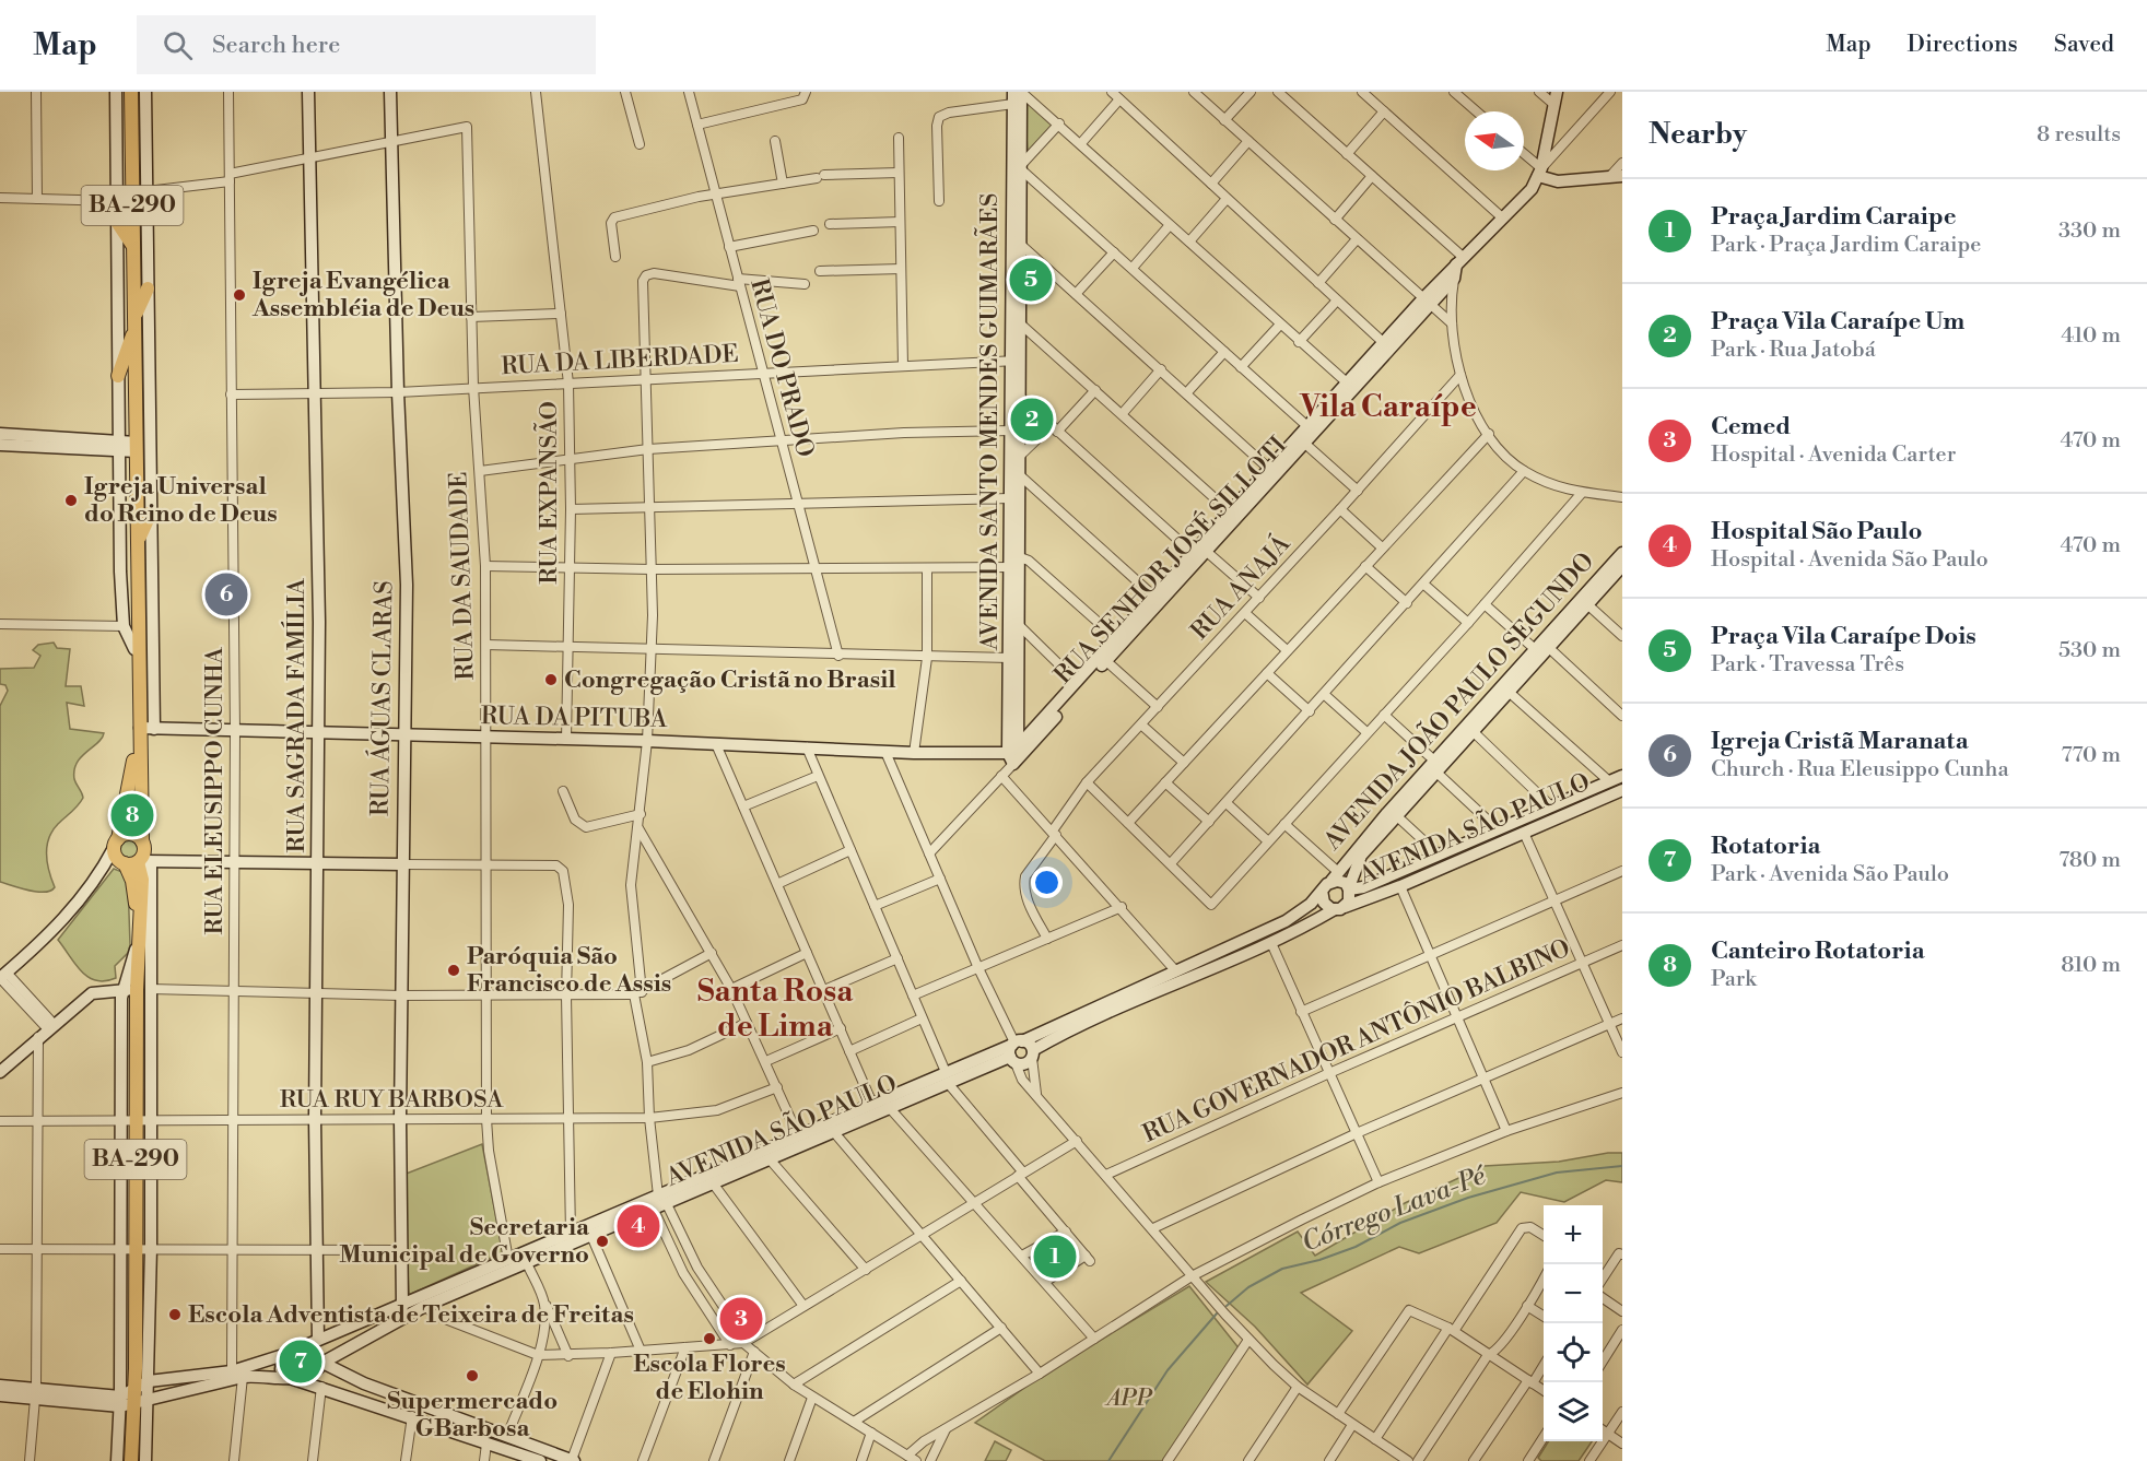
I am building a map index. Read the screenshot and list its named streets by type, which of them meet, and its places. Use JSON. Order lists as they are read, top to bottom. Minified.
{"streets":{"main road":["BA-290"],"street":["RUA DA LIBERDADE","RUA DO PRADO","AVENIDA SANTO MENDES GUIMARÃES","RUA EXPANSÃO","RUA SENHOR JOSÉ SILLOTI","RUA DA SAUDADE","RUA ANAJÁ","RUA ÁGUAS CLARAS","AVENIDA JOÃO PAULO SEGUNDO","RUA SAGRADA FAMÍLIA","RUA DA PITUBA","RUA ELEUSIPPO CUNHA","AVENIDA SÃO PAULO","RUA GOVERNADOR ANTÔNIO BALBINO","RUA RUY BARBOSA"]},"crossings":[["BA-290","RUA DA PITUBA"],["BA-290","AVENIDA SÃO PAULO"],["BA-290","RUA RUY BARBOSA"],["RUA DA LIBERDADE","RUA DO PRADO"],["RUA DA LIBERDADE","AVENIDA SANTO MENDES GUIMARÃES"],["RUA DA LIBERDADE","RUA EXPANSÃO"],["RUA DA LIBERDADE","RUA DA SAUDADE"],["RUA DA LIBERDADE","RUA ÁGUAS CLARAS"],["RUA DA LIBERDADE","RUA SAGRADA FAMÍLIA"],["RUA DA LIBERDADE","RUA ELEUSIPPO CUNHA"],["AVENIDA SANTO MENDES GUIMARÃES","RUA SENHOR JOSÉ SILLOTI"],["AVENIDA SANTO MENDES GUIMARÃES","RUA DA PITUBA"],["RUA EXPANSÃO","RUA DA PITUBA"],["RUA SENHOR JOSÉ SILLOTI","RUA DA PITUBA"],["RUA DA SAUDADE","RUA ÁGUAS CLARAS"],["RUA DA SAUDADE","RUA DA PITUBA"],["RUA DA SAUDADE","AVENIDA SÃO PAULO"],["RUA DA SAUDADE","RUA RUY BARBOSA"],["RUA ÁGUAS CLARAS","RUA DA PITUBA"],["RUA ÁGUAS CLARAS","AVENIDA SÃO PAULO"],["RUA ÁGUAS CLARAS","RUA RUY BARBOSA"],["AVENIDA JOÃO PAULO SEGUNDO","AVENIDA SÃO PAULO"],["RUA SAGRADA FAMÍLIA","RUA DA PITUBA"],["RUA SAGRADA FAMÍLIA","AVENIDA SÃO PAULO"],["RUA SAGRADA FAMÍLIA","RUA RUY BARBOSA"],["RUA DA PITUBA","RUA ELEUSIPPO CUNHA"],["RUA ELEUSIPPO CUNHA","AVENIDA SÃO PAULO"],["RUA ELEUSIPPO CUNHA","RUA RUY BARBOSA"]],"districts":["Vila Caraípe","Santa Rosa de Lima"],"water":["Córrego Lava-Pé"],"parks":["APP"],"places":["Igreja Evangélica Assembléia de Deus","Igreja Universal do Reino de Deus","Congregação Cristã no Brasil","Paróquia São Francisco de Assis","Secretaria Municipal de Governo","Escola Adventista de Teixeira de Freitas","Escola Flores de Elohin","Supermercado GBarbosa"],"north":"left","page":{"header":"Map","search":"Search here","nav":["Map","Directions","Saved"],"heading":["Nearby","8 results"],"list":[{"mark":"1","name":"Praça Jardim Caraipe","note":"Park · Praça Jardim Caraipe","value":"330 m"},{"mark":"2","name":"Praça Vila Caraípe Um","note":"Park · Rua Jatobá","value":"410 m"},{"mark":"3","name":"Cemed","note":"Hospital · Avenida Carter","value":"470 m"},{"mark":"4","name":"Hospital São Paulo","note":"Hospital · Avenida São Paulo","value":"470 m"},{"mark":"5","name":"Praça Vila Caraípe Dois","note":"Park · Travessa Três","value":"530 m"},{"mark":"6","name":"Igreja Cristã Maranata","note":"Church · Rua Eleusippo Cunha","value":"770 m"},{"mark":"7","name":"Rotatoria","note":"Park · Avenida São Paulo","value":"780 m"},{"mark":"8","name":"Canteiro Rotatoria","note":"Park","value":"810 m"}],"pins":["5","2","6","8","4","1","3","7"],"map_buttons":["+","−"]}}
